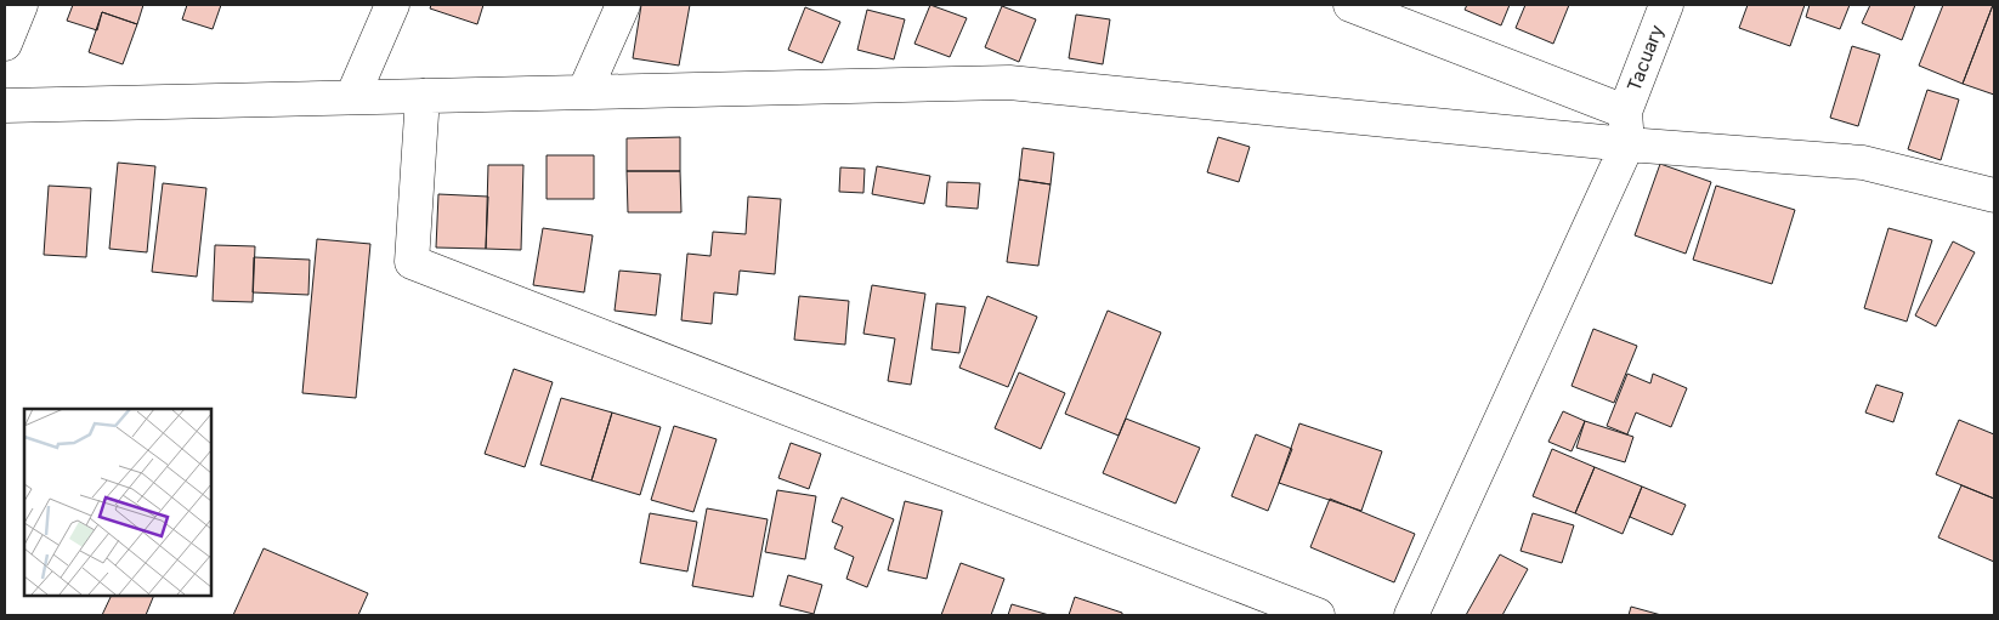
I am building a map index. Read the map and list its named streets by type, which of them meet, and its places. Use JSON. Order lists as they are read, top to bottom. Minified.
{"streets":{"street":["Tacuary"]}}
